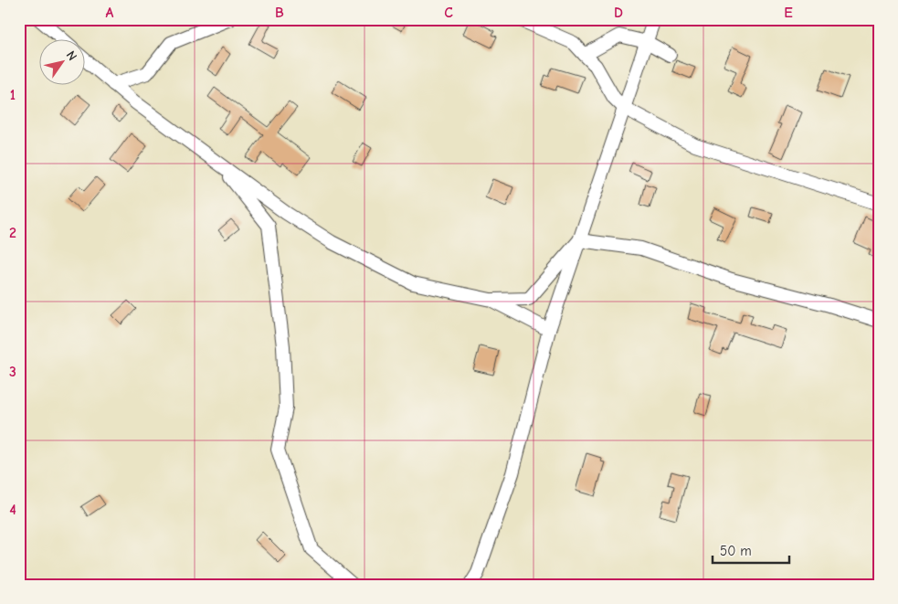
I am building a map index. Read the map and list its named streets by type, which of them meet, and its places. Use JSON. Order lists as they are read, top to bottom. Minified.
{"scale_bar":"50 m","north":"top right","grid":{"columns":["A","B","C","D","E"],"rows":["1","2","3","4"]}}
